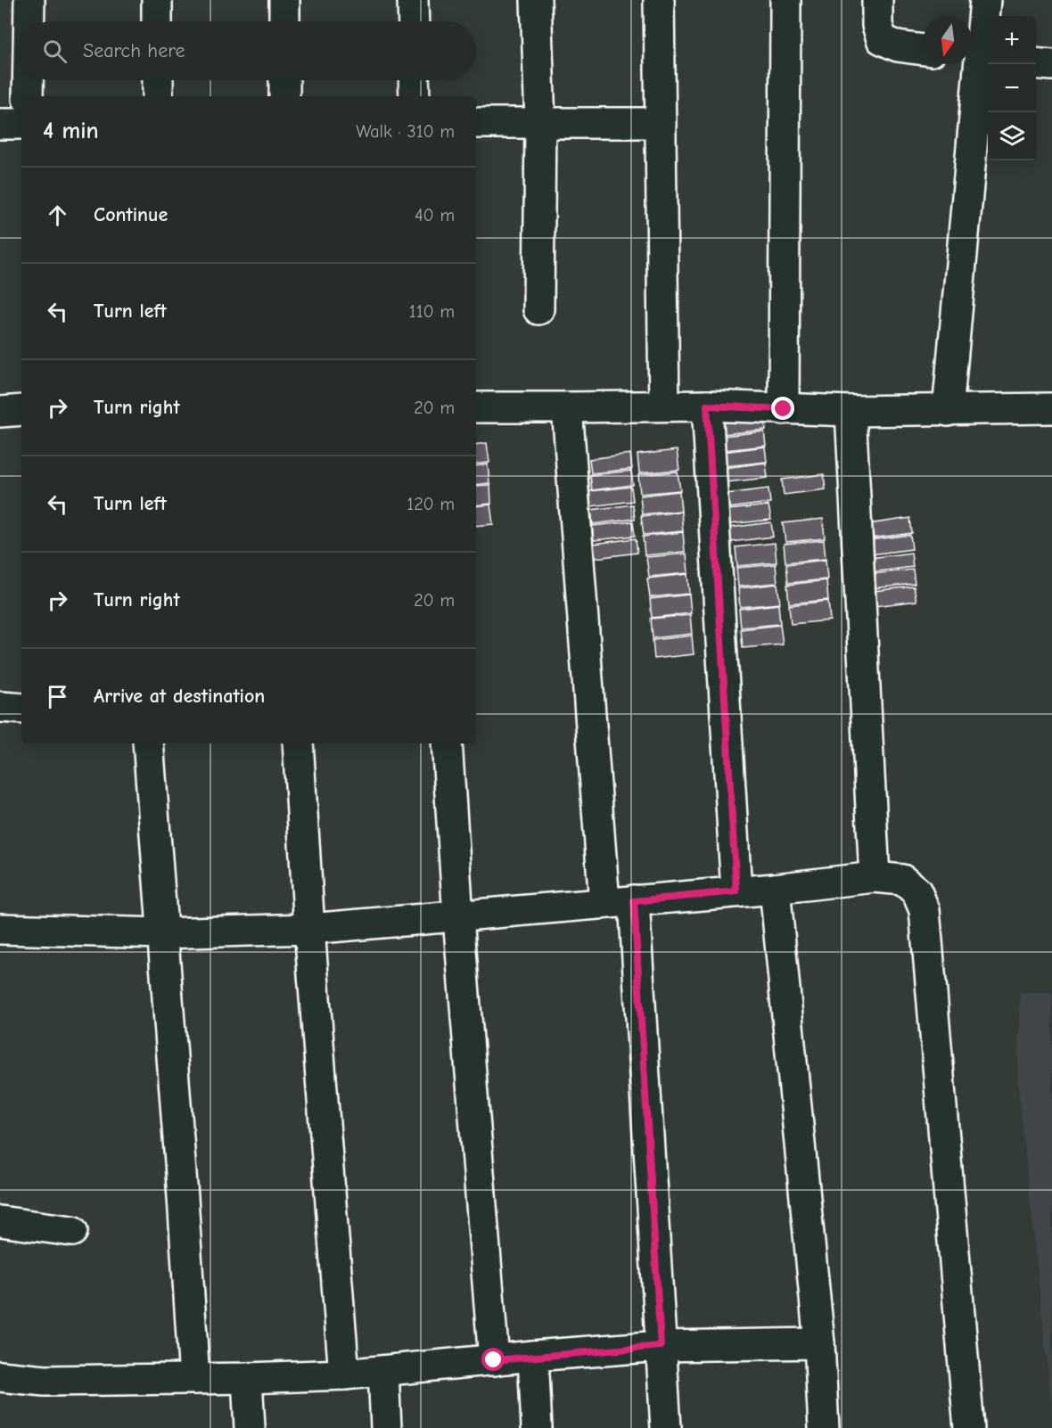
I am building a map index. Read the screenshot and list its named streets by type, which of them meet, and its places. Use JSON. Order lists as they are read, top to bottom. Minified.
{"north":"bottom","page":{"map_buttons":["+","−"],"search":"Search here","heading":["4 min","Walk · 310 m"],"list":[["Continue","40 m"],["Turn left","110 m"],["Turn right","20 m"],["Turn left","120 m"],["Turn right","20 m"],"Arrive at destination"]}}
